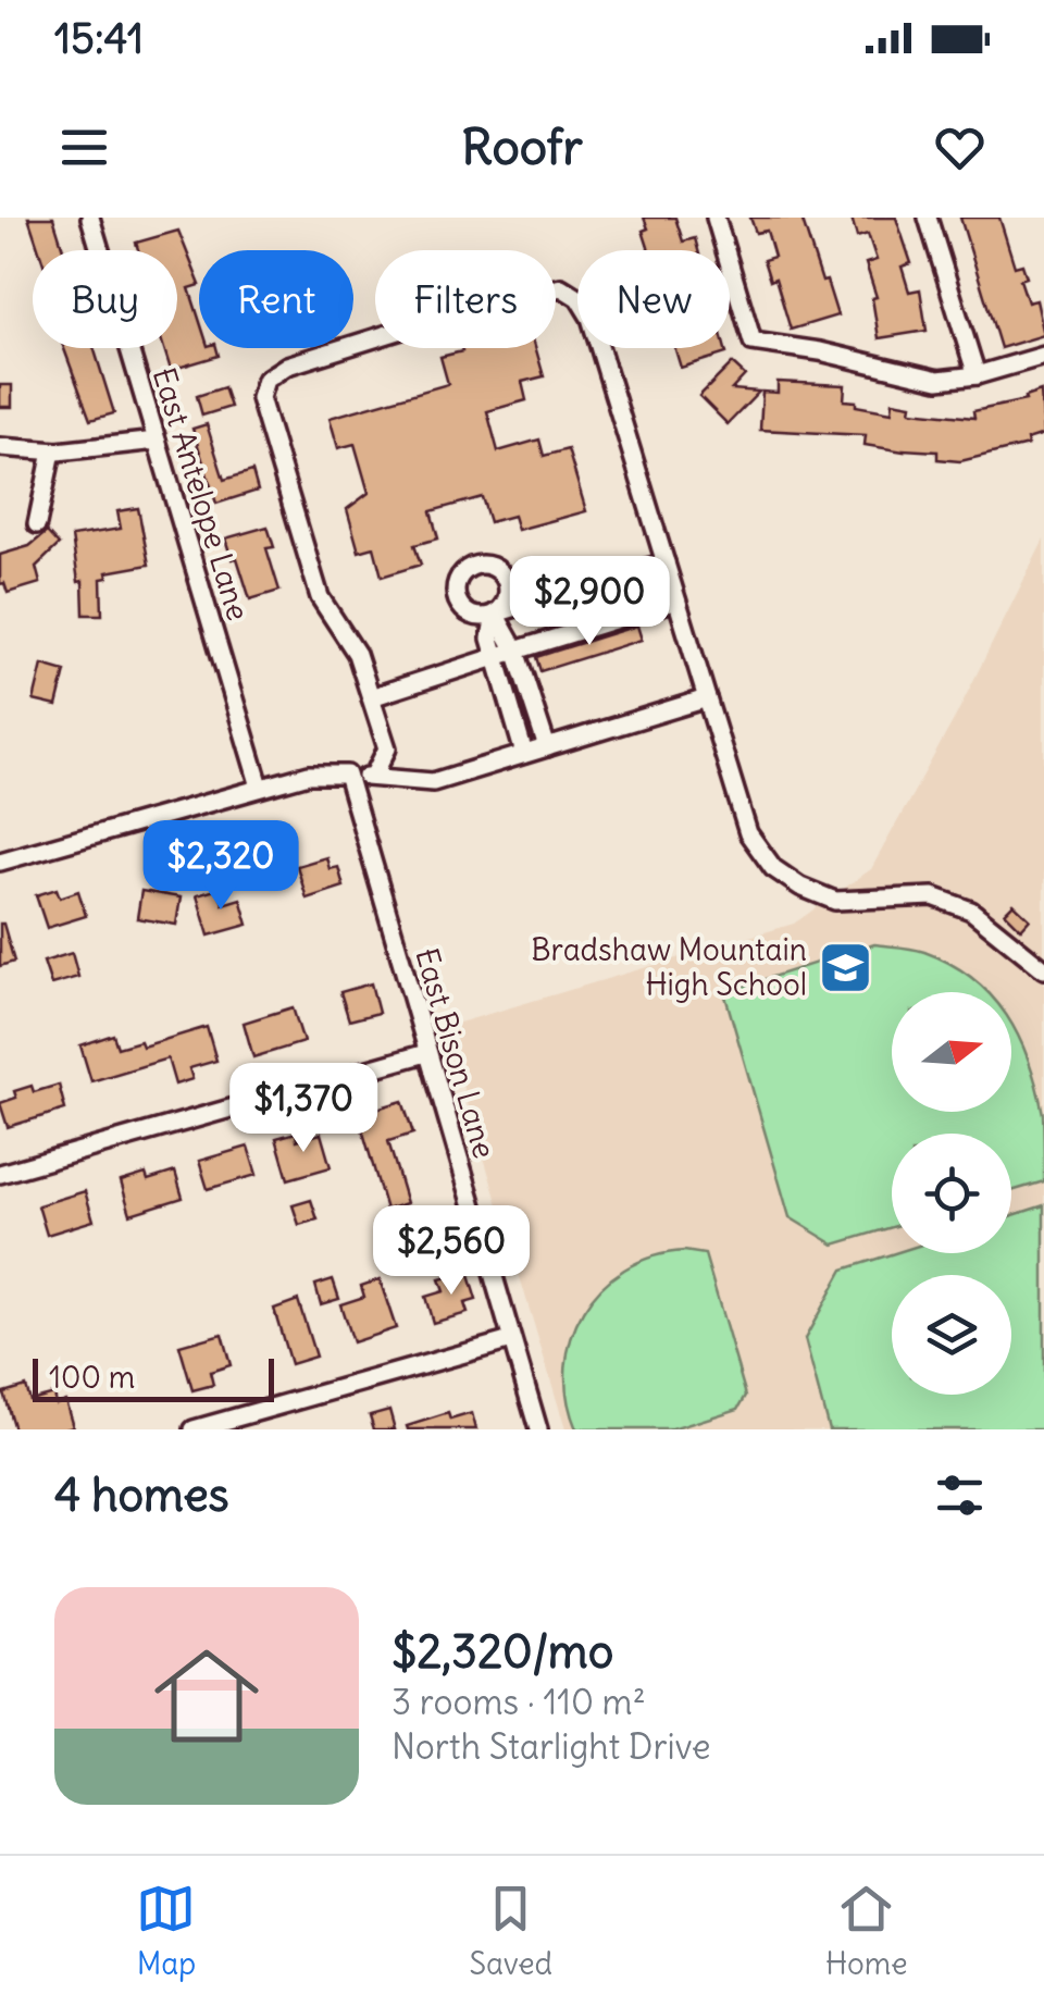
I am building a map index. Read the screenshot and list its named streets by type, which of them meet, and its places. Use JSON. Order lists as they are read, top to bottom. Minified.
{"streets":{"street":["East Antelope Lane","East Bison Lane"]},"places":{"school or university":["Bradshaw Mountain High School"]},"scale_bar":"100 m","north":"right","page":{"status":"15:41","header":"Roofr","chip":["Buy","Rent","Filters","New"],"price":["$2,900","$2,320","$1,370","$2,560"],"scale":"100 m","heading":"4 homes","list":[{"name":"$2,320/mo","note":"3 rooms · 110 m² · North Starlight Drive"}],"tabs":["Map","Saved","Home"]}}
